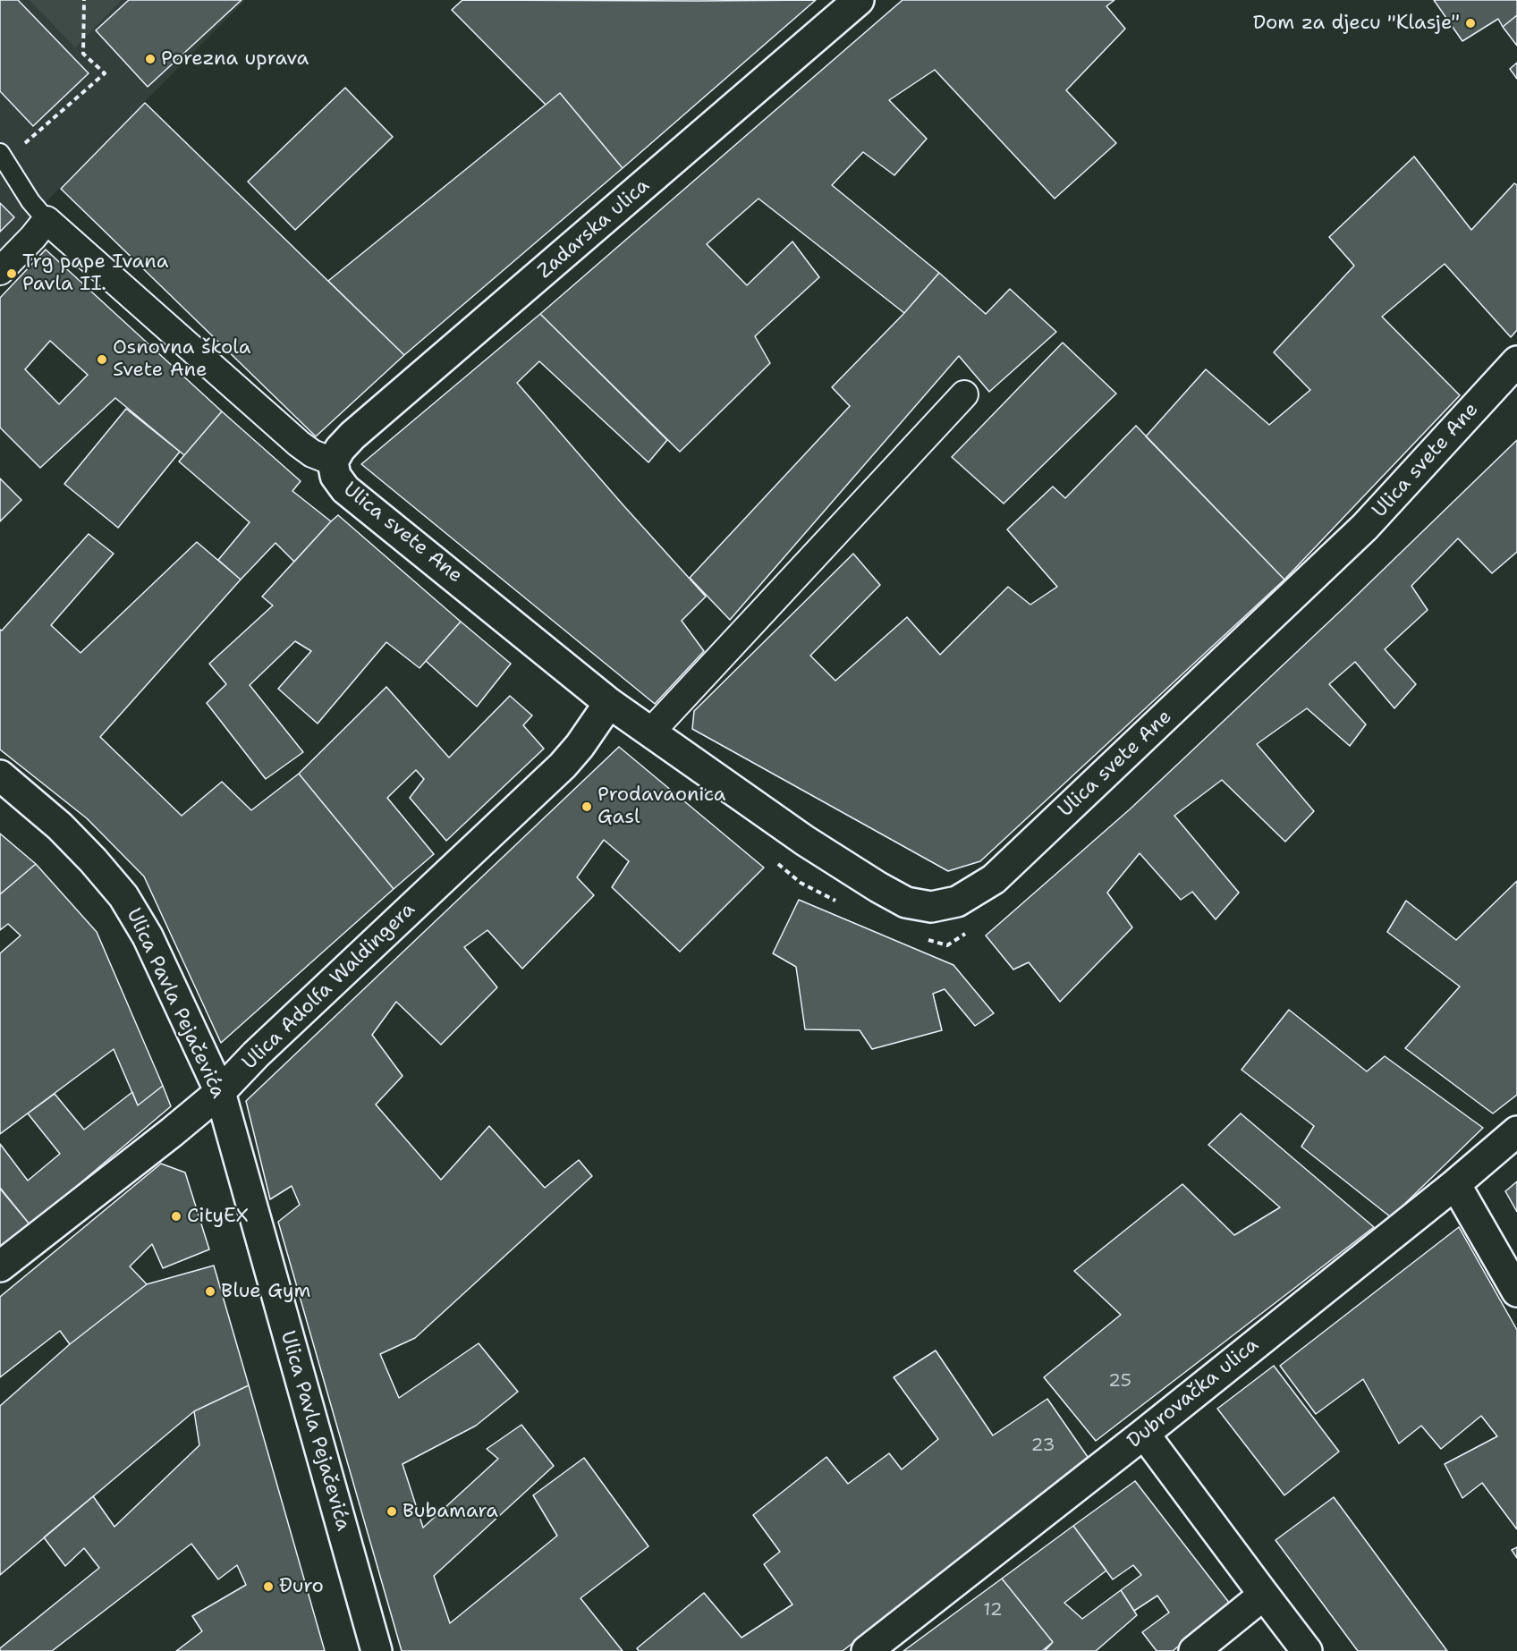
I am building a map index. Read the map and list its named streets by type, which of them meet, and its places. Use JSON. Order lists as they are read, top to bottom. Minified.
{"streets":{"street":["Zadarska ulica","Ulica svete Ane","Ulica Adolfa Waldingera","Ulica Pavla Pejačevića","Dubrovačka ulica"]},"crossings":[["Zadarska ulica","Ulica svete Ane"],["Ulica svete Ane","Ulica Adolfa Waldingera"],["Ulica Adolfa Waldingera","Ulica Pavla Pejačevića"]],"places":["Dom za djecu \"Klasje\"","Porezna uprava","Trg pape Ivana Pavla II.","Osnovna škola Svete Ane","Prodavaonica Gasl","CityEX","Blue Gym","Bubamara","Đuro"],"house_numbers":["25","23","12"]}
